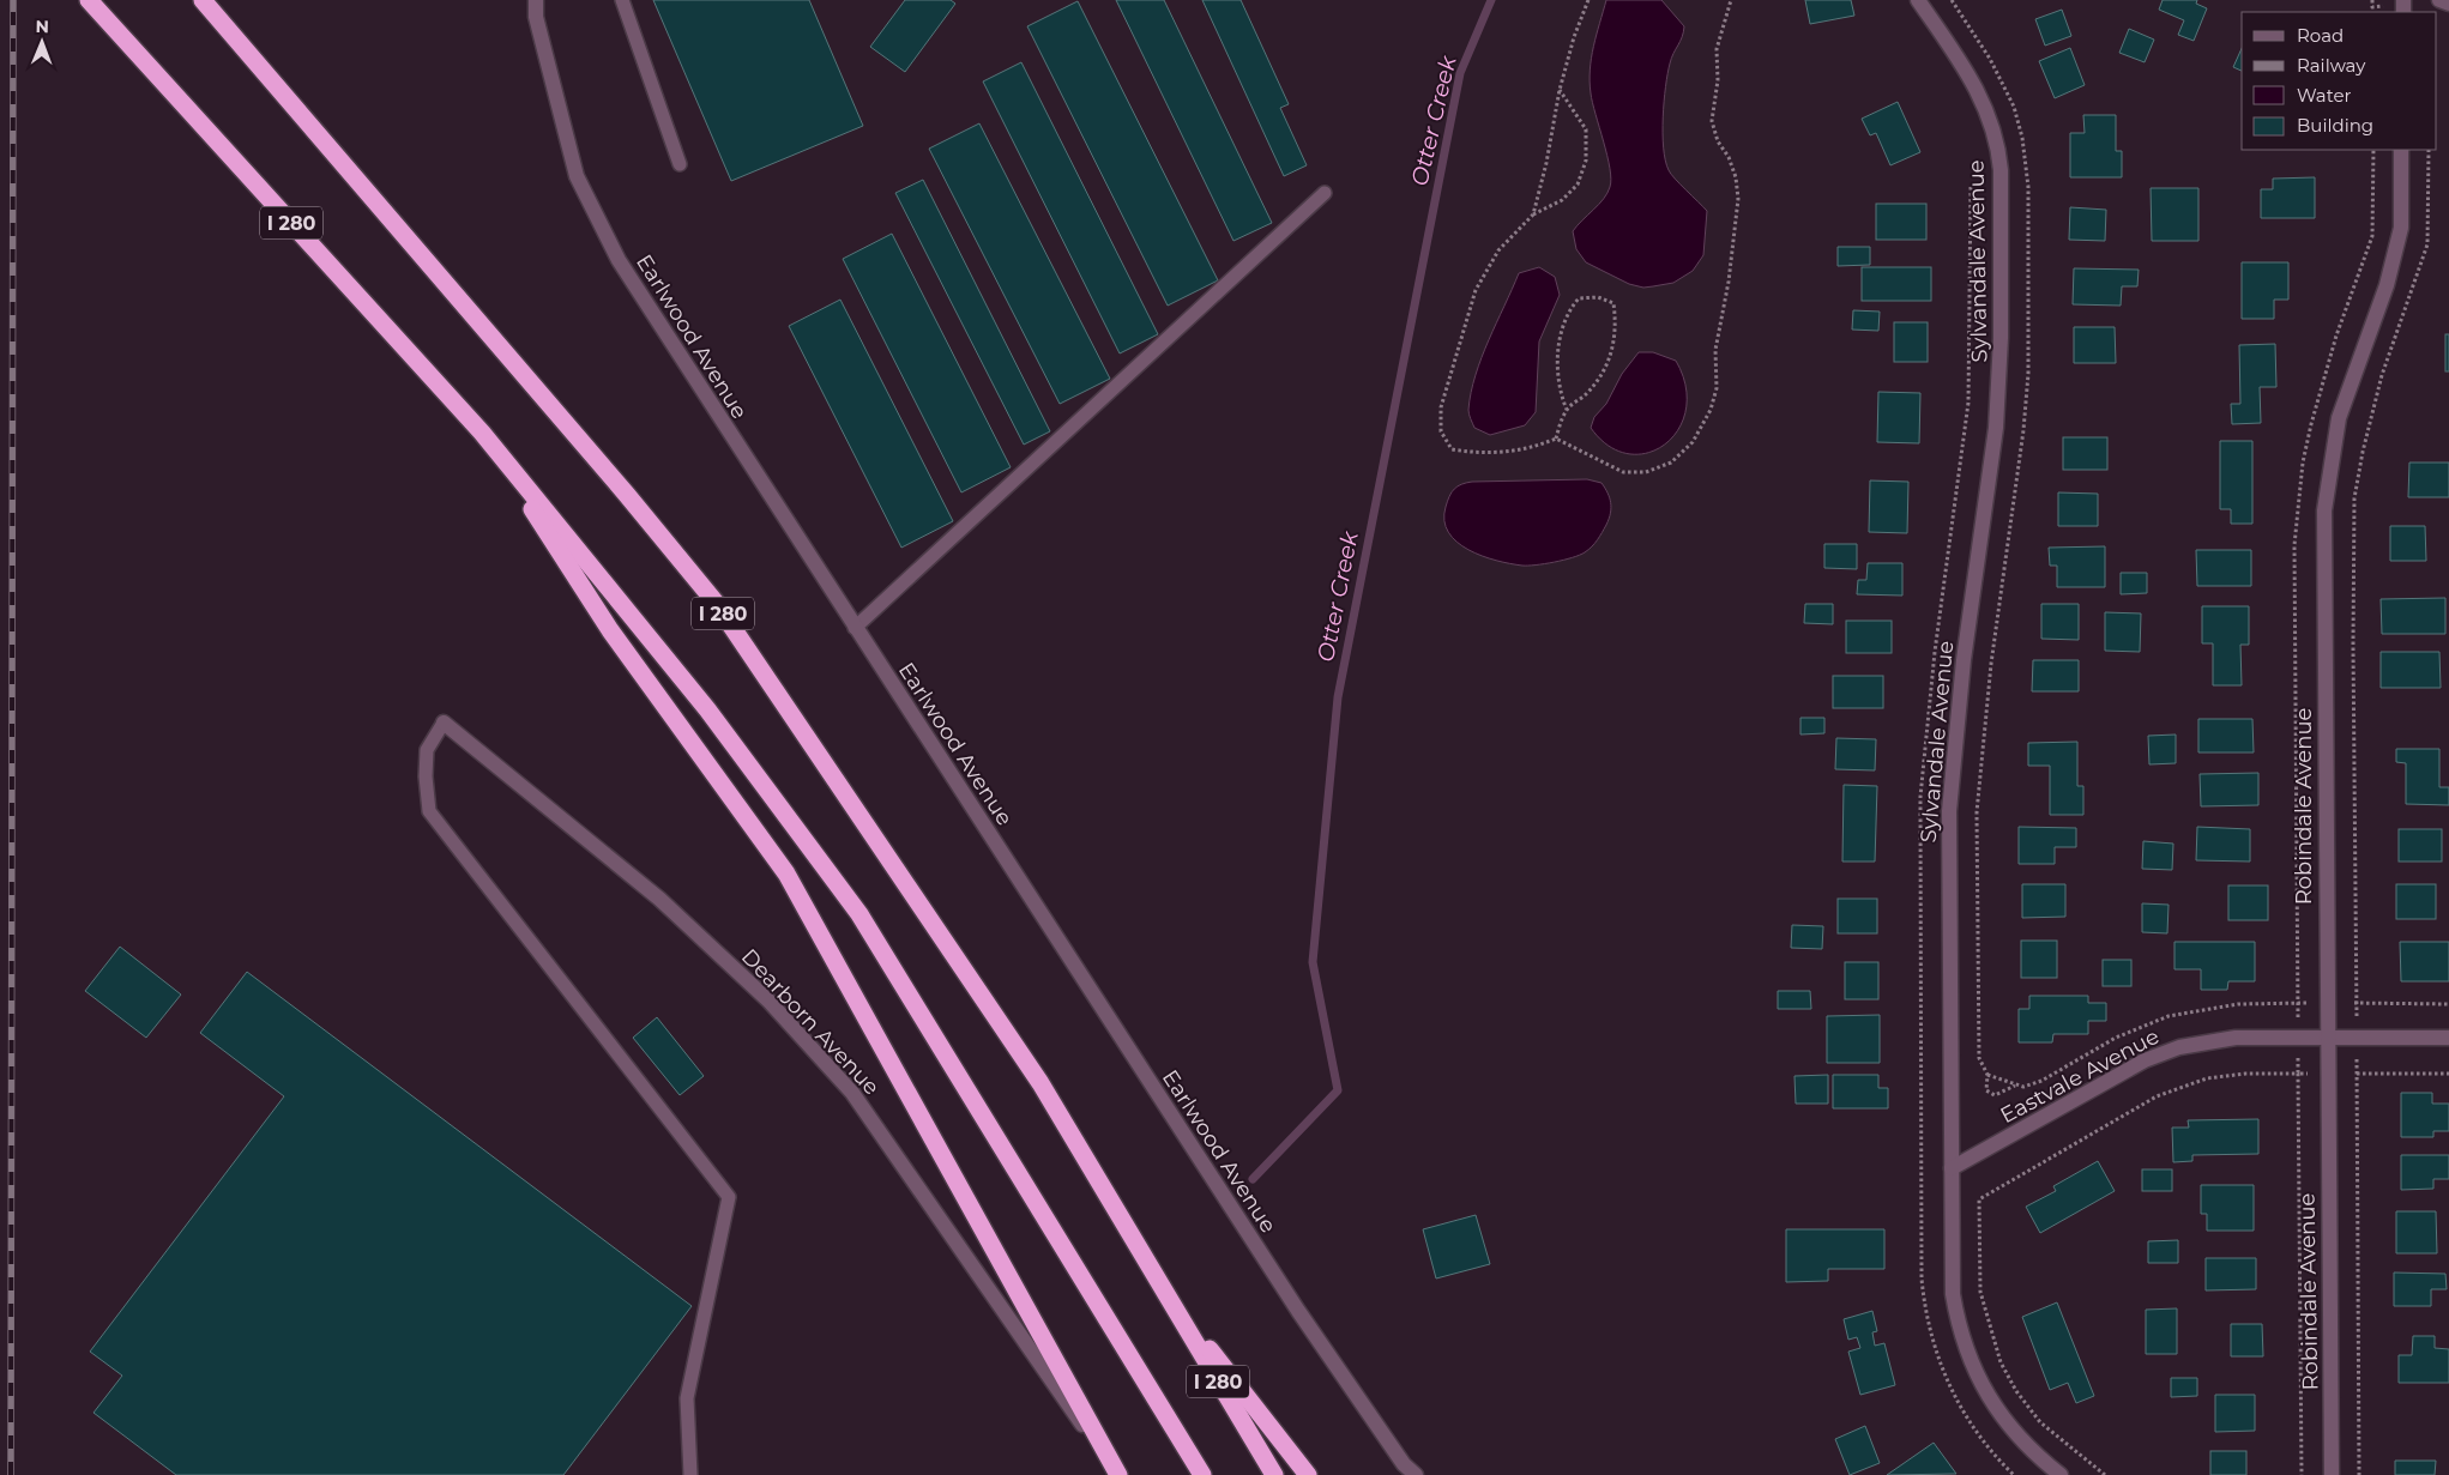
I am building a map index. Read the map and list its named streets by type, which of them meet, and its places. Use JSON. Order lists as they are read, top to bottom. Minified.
{"streets":{"highway":["I 280"],"street":["Sylvandale Avenue","Earlwood Avenue","Robindale Avenue","Dearborn Avenue","Eastvale Avenue"]},"crossings":[["Sylvandale Avenue","Eastvale Avenue"],["Robindale Avenue","Eastvale Avenue"]],"water":["Otter Creek"],"legend":["Road","Railway","Water","Building"],"north":"top"}
